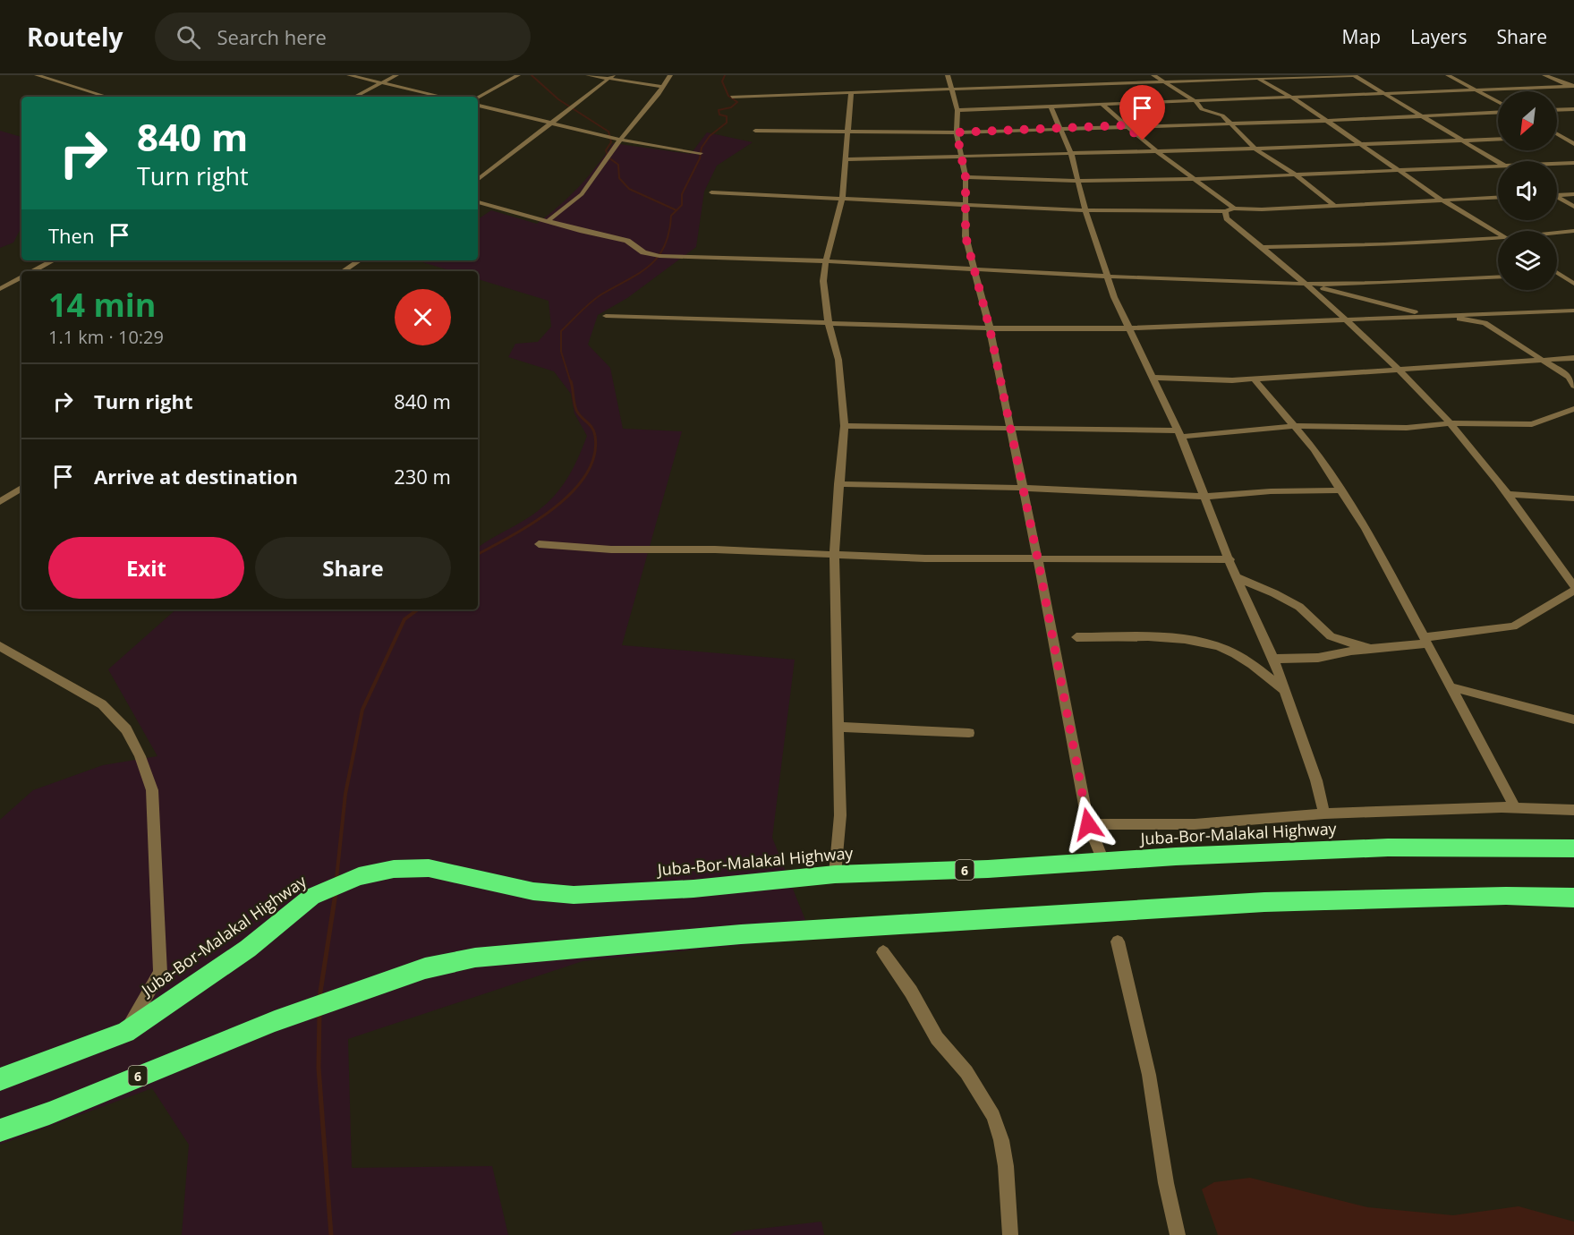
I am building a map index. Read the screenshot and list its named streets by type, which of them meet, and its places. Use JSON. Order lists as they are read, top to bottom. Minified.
{"streets":{"highway":["Juba-Bor-Malakal Highway","6"]},"north":"bottom left","page":{"header":"Routely","search":"Search here","nav":["Map","Layers","Share"],"turn":["840 m","Turn right"],"then":"Then","heading":["14 min","1.1 km · 10:29"],"list":[{"name":"Turn right","value":"840 m"},{"name":"Arrive at destination","value":"230 m"}],"buttons":["Exit","Share"]}}
